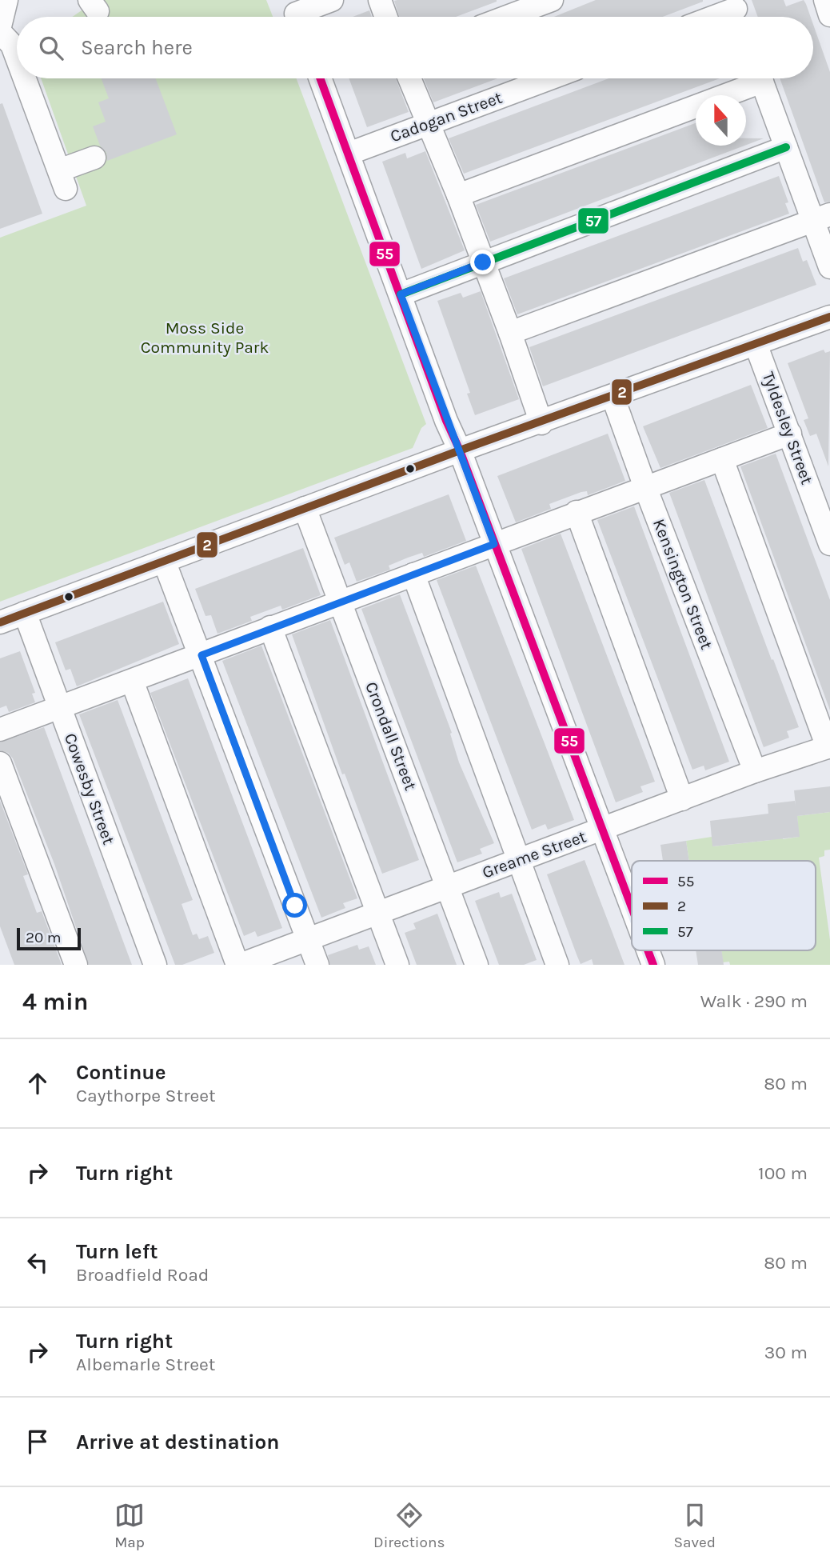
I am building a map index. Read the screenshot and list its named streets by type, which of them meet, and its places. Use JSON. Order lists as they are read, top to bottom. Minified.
{"streets":{"street":["Cadogan Street","Tyldesley Street","Kensington Street","Crondall Street","Cowesby Street","Greame Street"]},"crossings":[["Kensington Street","Greame Street"],["Crondall Street","Greame Street"]],"parks":["Moss Side Community Park"],"lines":["transit line 55","transit line 57","transit line 2"],"legend":["55","2","57"],"scale_bar":"20 m","north":"top","page":{"search":"Search here","scale":"20 m","heading":["4 min","Walk · 290 m"],"list":[["Continue","Caythorpe Street","80 m"],["Turn right","100 m"],["Turn left","Broadfield Road","80 m"],["Turn right","Albemarle Street","30 m"],"Arrive at destination"],"nav":["Map","Directions","Saved"]}}
